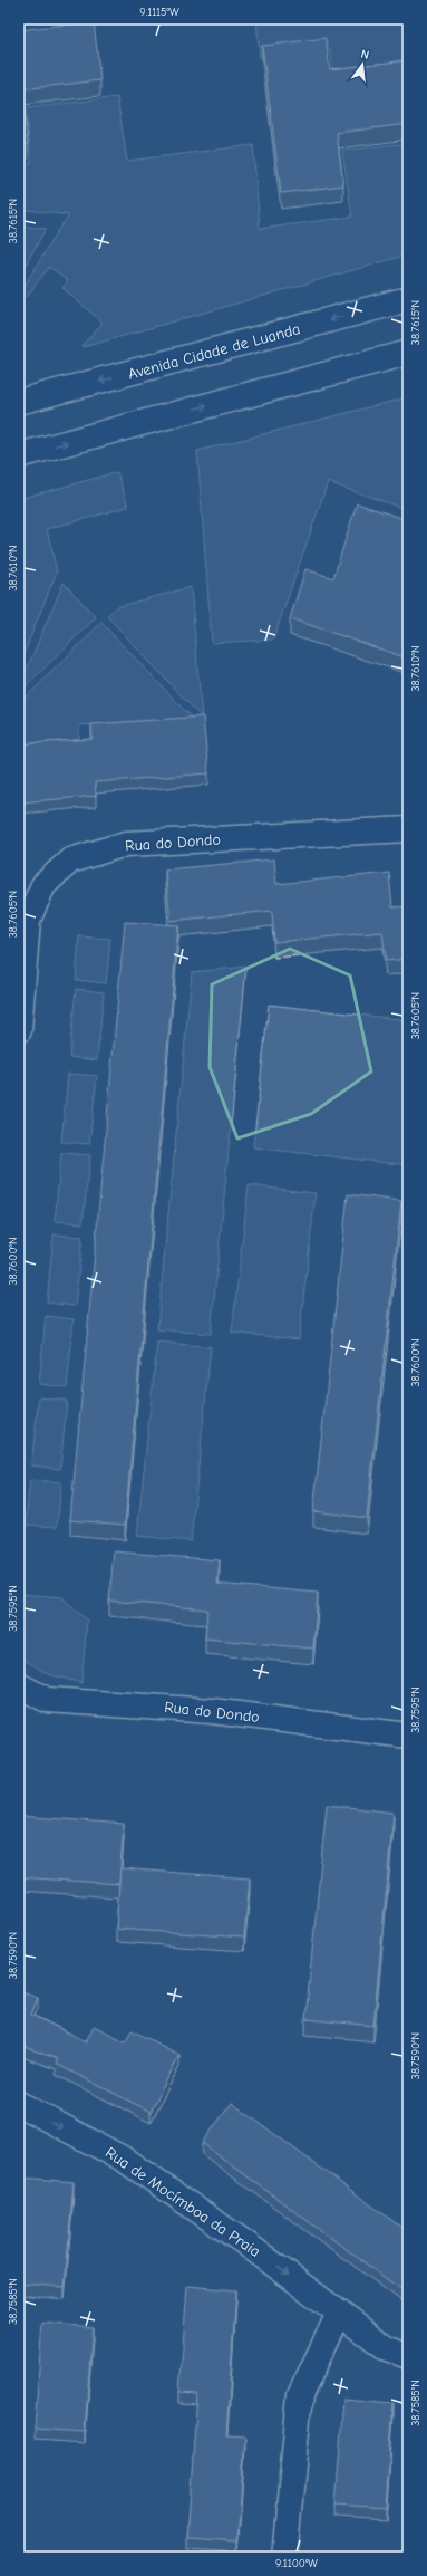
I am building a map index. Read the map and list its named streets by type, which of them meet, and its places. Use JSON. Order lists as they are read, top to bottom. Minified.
{"streets":{"street":["Avenida Cidade de Luanda","Rua do Dondo","Rua de Mocímboa da Praia"]},"one_way":["Rua de Mocímboa da Praia"],"north":"top","coordinates":["9.1115°W","38.7615°N","38.7610°N","38.7605°N","38.7600°N","38.7595°N","38.7590°N","38.7585°N","9.1100°W"]}
